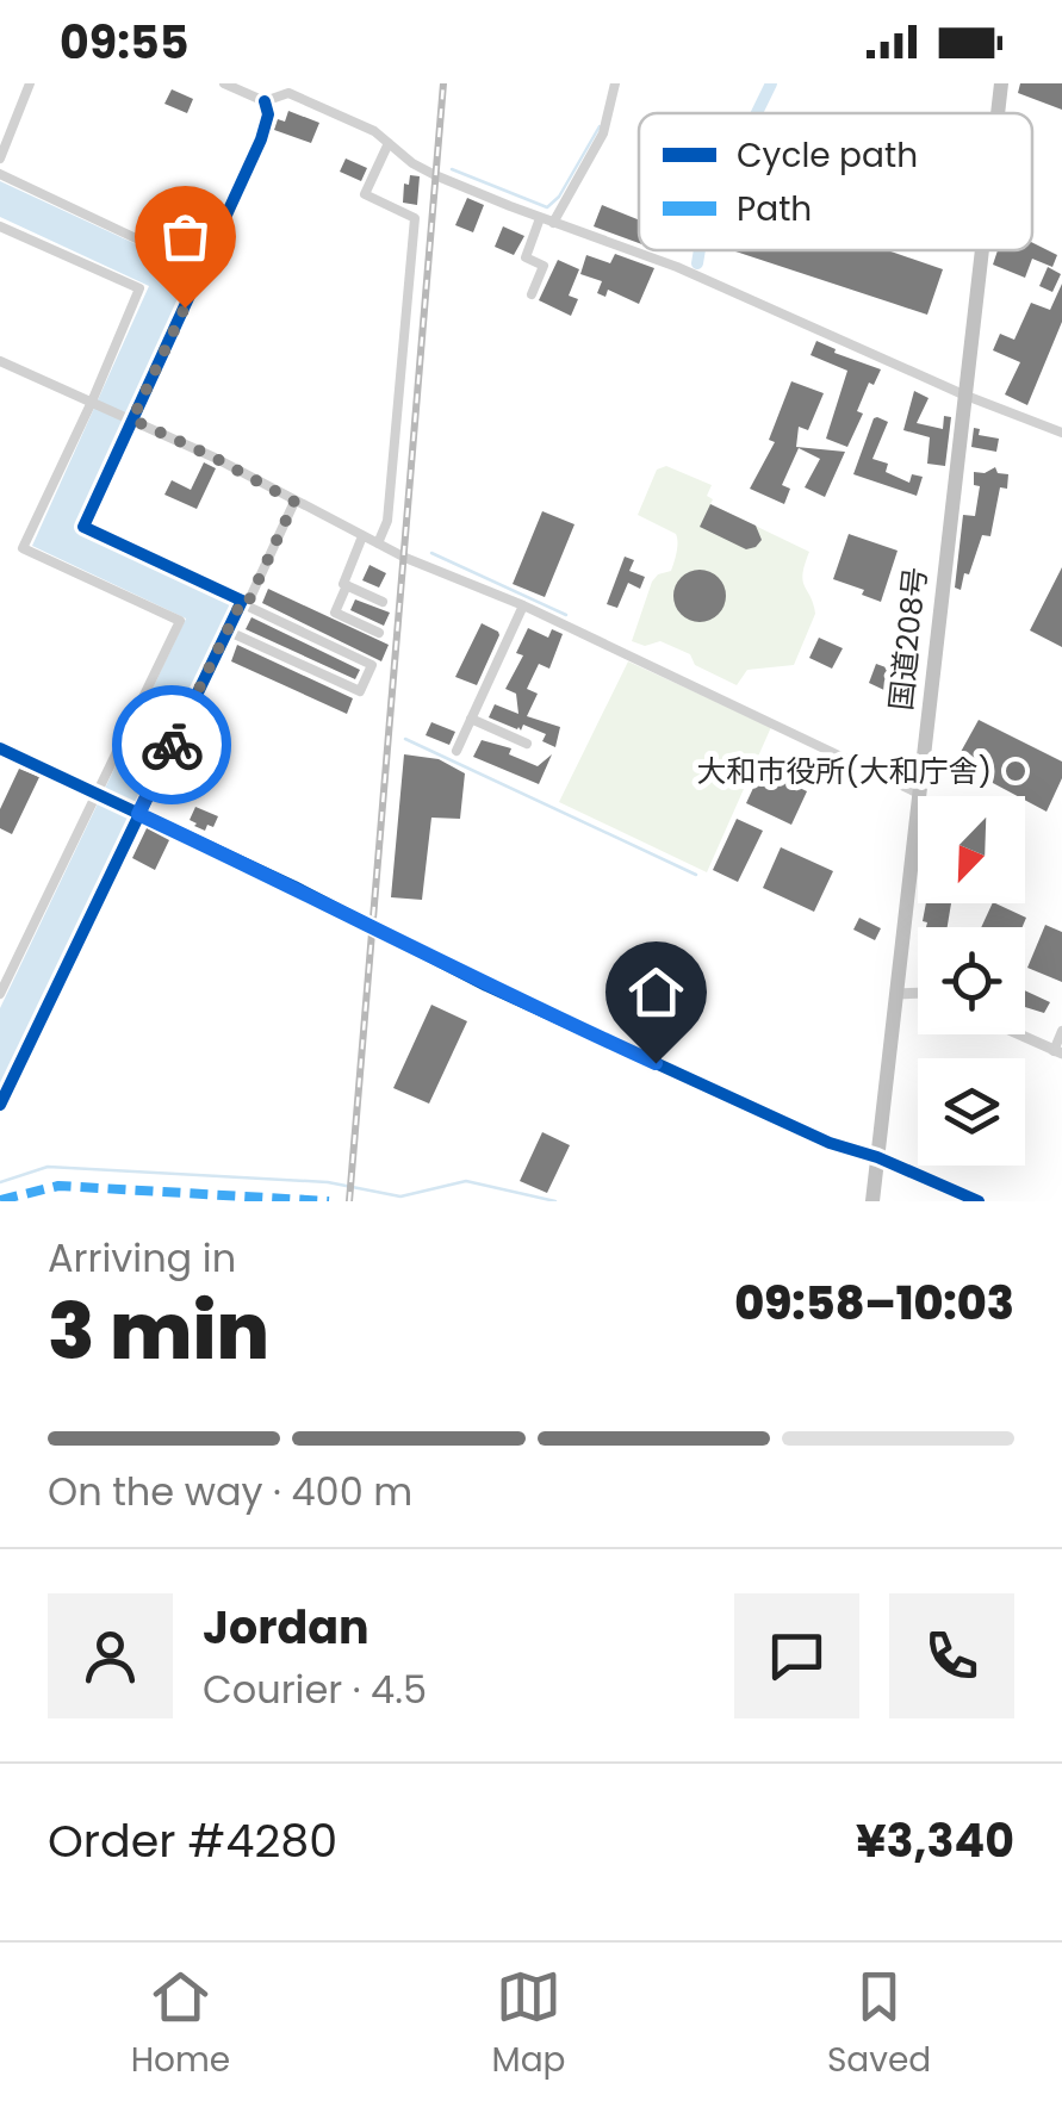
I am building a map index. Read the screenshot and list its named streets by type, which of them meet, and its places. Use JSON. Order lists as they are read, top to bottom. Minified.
{"streets":{"highway":["国道208号"]},"places":["大和市役所(大和庁舎)"],"legend":["Cycle path","Path"],"north":"bottom left","page":{"status":"09:55","heading":["3 min","Arriving in","09:58–10:03"],"panel":["Jordan","Courier · 4.5","Order #4280","¥3,340"],"bar":"On the way · 400 m","tabs":["Home","Map","Saved"]}}
